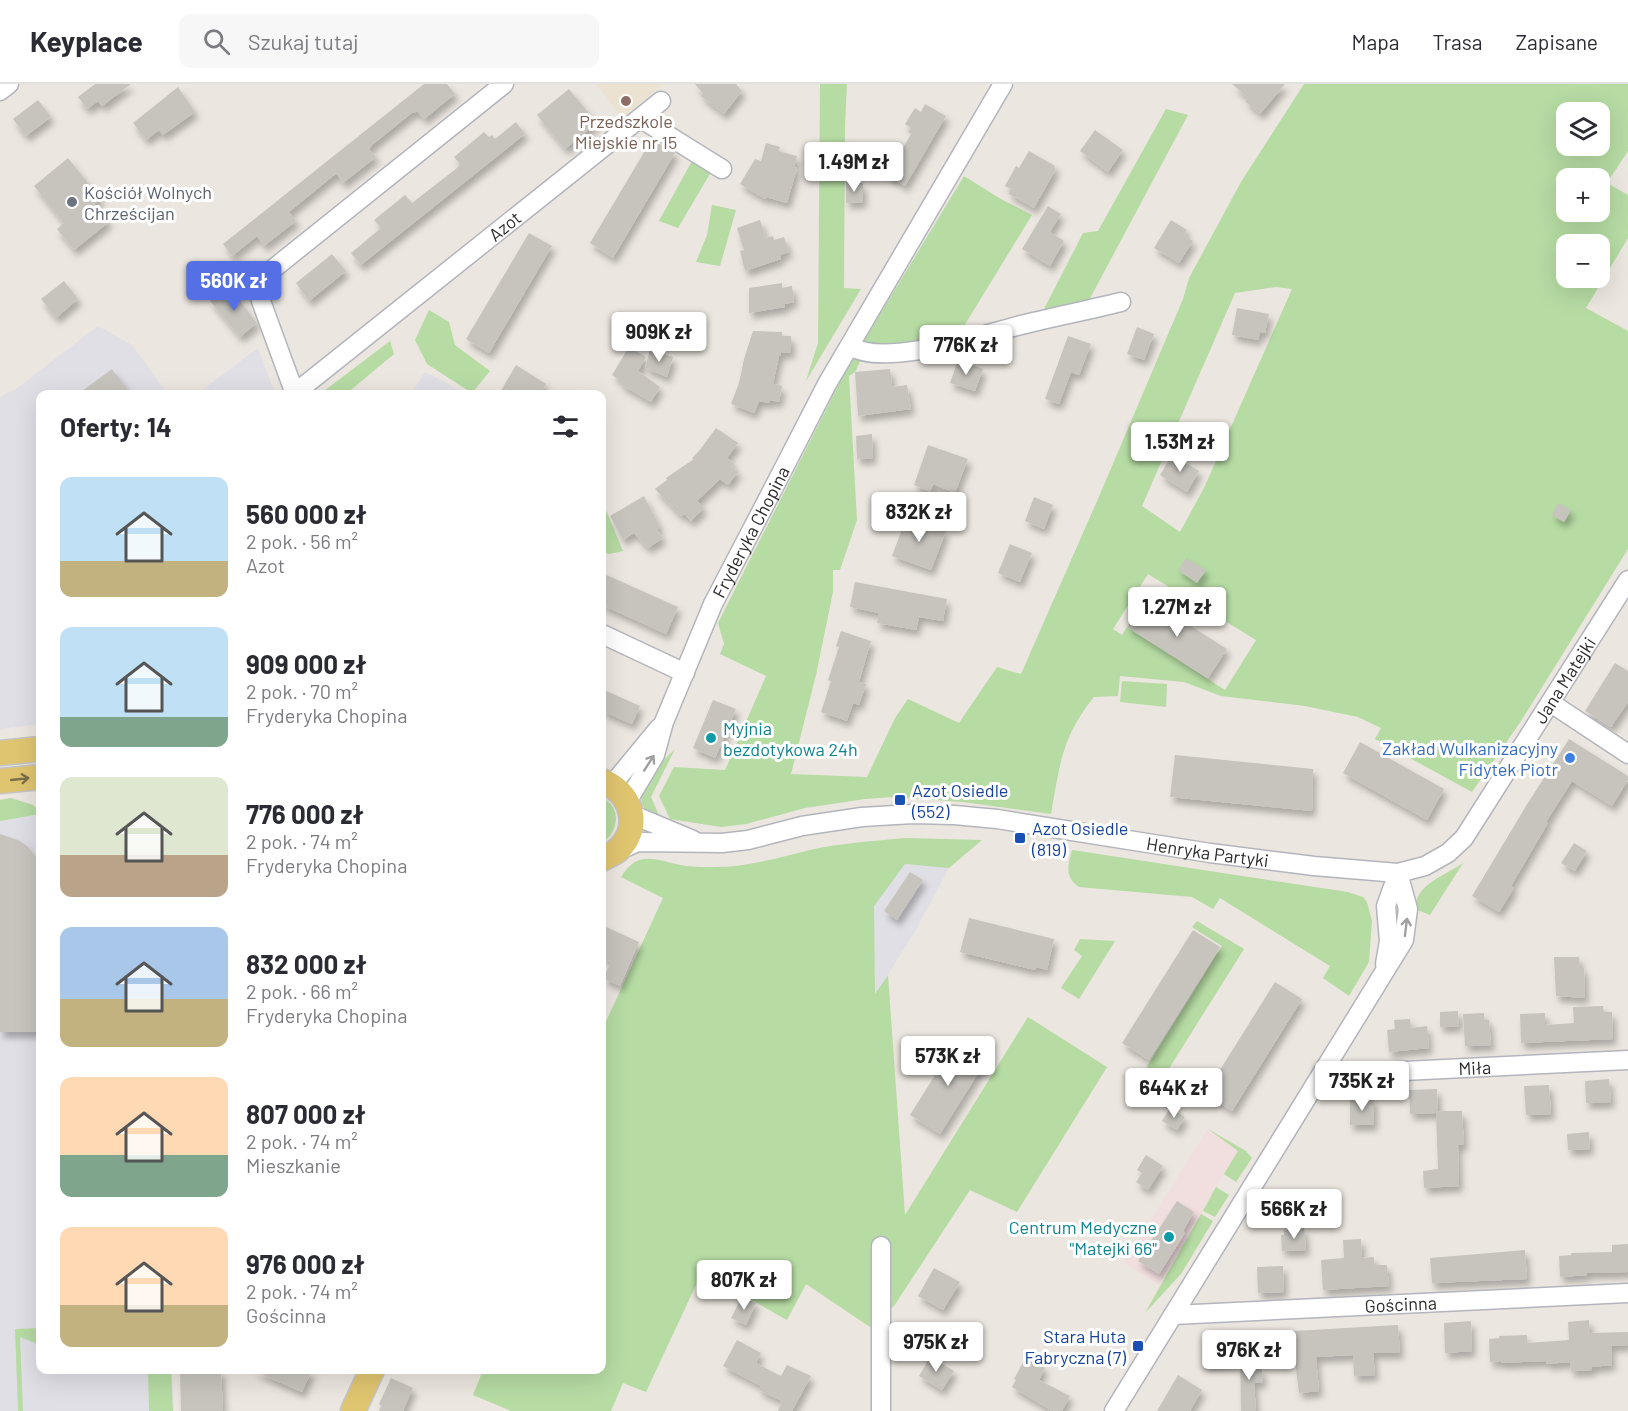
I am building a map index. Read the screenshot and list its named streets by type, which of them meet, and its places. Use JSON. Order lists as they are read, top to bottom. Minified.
{"streets":{"main road":["Fryderyka Chopina"],"street":["Azot","Jana Matejki","Henryka Partyki","Miła","Gościnna"]},"crossings":[["Fryderyka Chopina","Henryka Partyki"],["Jana Matejki","Henryka Partyki"]],"places":{"other":["Przedszkole Miejskie nr 15","Kościół Wolnych Chrześcijan","Myjnia bezdotykowa 24h","Zakład Wulkanizacyjny Fidytek Piotr","Centrum Medyczne \"Matejki 66\""],"transit":["Azot Osiedle (552)","Azot Osiedle (819)","Stara Huta Fabryczna (7)"]},"page":{"header":"Keyplace","search":"Szukaj tutaj","nav":["Mapa","Trasa","Zapisane"],"map_buttons":["+","−"],"price":["1.49M zł","560K zł","909K zł","776K zł","1.53M zł","832K zł","1.27M zł","573K zł","735K zł","644K zł","566K zł","807K zł","975K zł","976K zł"],"heading":"Oferty: 14","list":[{"name":"560 000 zł","note":"2 pok. · 56 m² · Azot"},{"name":"909 000 zł","note":"2 pok. · 70 m² · Fryderyka Chopina"},{"name":"776 000 zł","note":"2 pok. · 74 m² · Fryderyka Chopina"},{"name":"832 000 zł","note":"2 pok. · 66 m² · Fryderyka Chopina"},{"name":"807 000 zł","note":"2 pok. · 74 m² · Mieszkanie"},{"name":"976 000 zł","note":"2 pok. · 74 m² · Gościnna"}]}}
